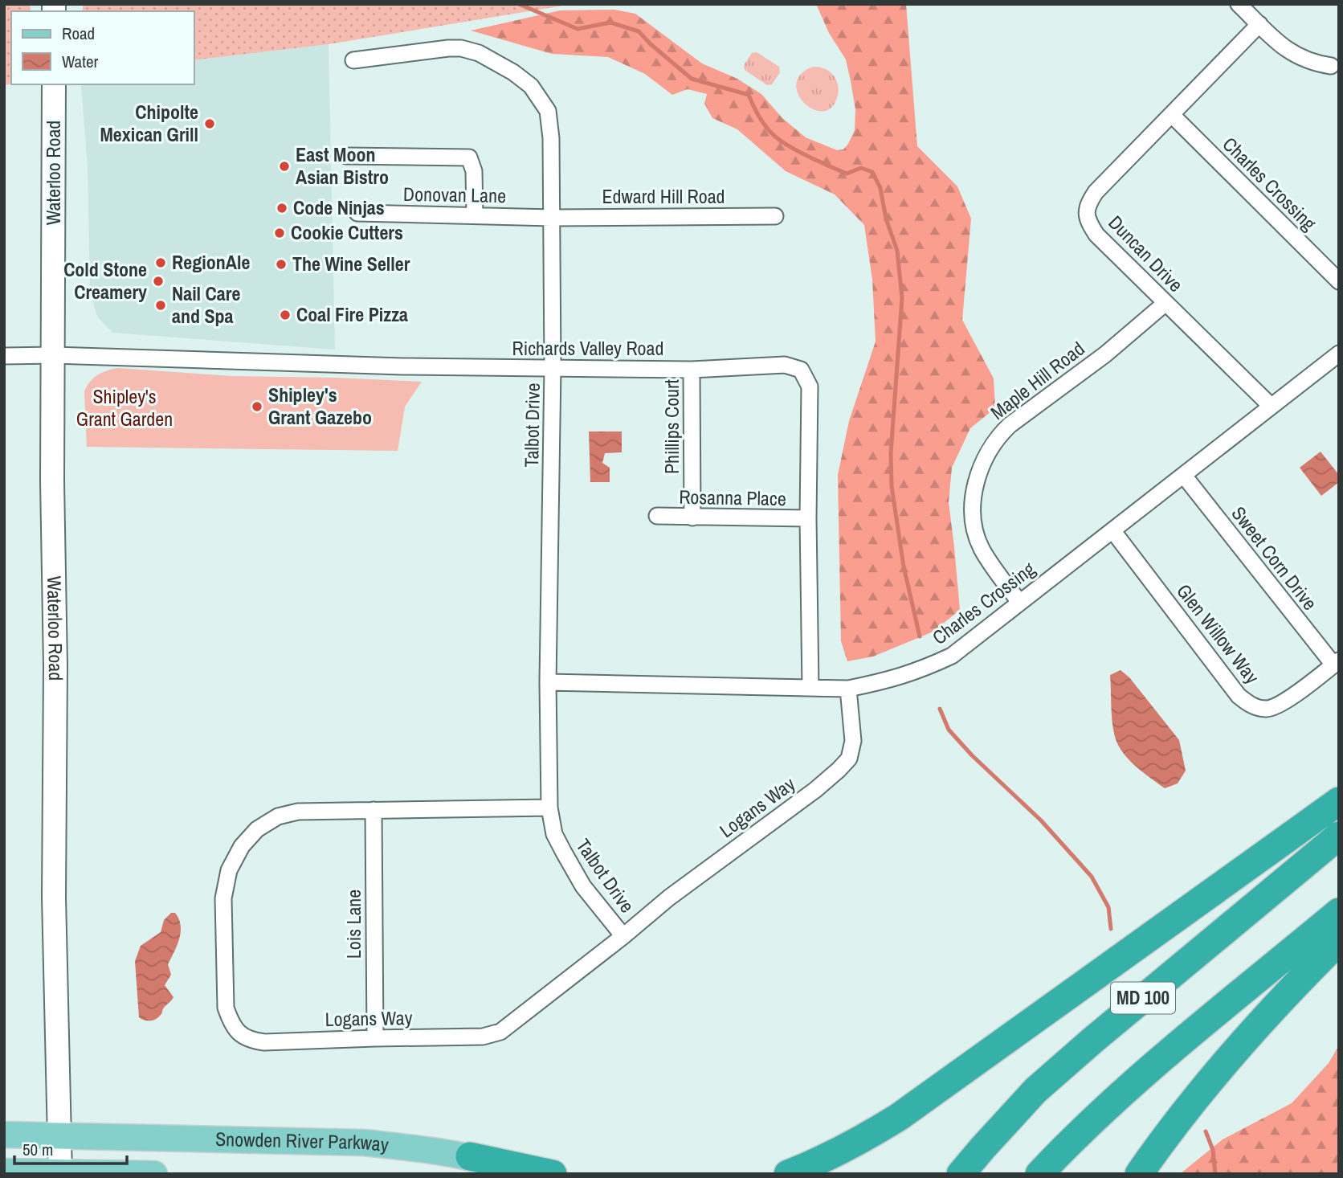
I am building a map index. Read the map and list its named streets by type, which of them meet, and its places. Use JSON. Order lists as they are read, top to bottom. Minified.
{"streets":{"highway":["MD 100"],"main road":["Waterloo Road","Snowden River Parkway"],"street":["Charles Crossing","Donovan Lane","Edward Hill Road","Duncan Drive","Richards Valley Road","Maple Hill Road","Talbot Drive","Phillips Court","Rosanna Place","Sweet Corn Drive","Glen Willow Way","Logans Way","Lois Lane"]},"crossings":[["Waterloo Road","Richards Valley Road"],["Waterloo Road","Snowden River Parkway"],["Charles Crossing","Duncan Drive"],["Charles Crossing","Richards Valley Road"],["Charles Crossing","Maple Hill Road"],["Charles Crossing","Talbot Drive"],["Charles Crossing","Sweet Corn Drive"],["Charles Crossing","Glen Willow Way"],["Charles Crossing","Logans Way"],["Donovan Lane","Edward Hill Road"],["Donovan Lane","Talbot Drive"],["Edward Hill Road","Talbot Drive"],["Duncan Drive","Maple Hill Road"],["Richards Valley Road","Talbot Drive"],["Richards Valley Road","Phillips Court"],["Richards Valley Road","Rosanna Place"],["Talbot Drive","Logans Way"],["Phillips Court","Rosanna Place"],["Sweet Corn Drive","Glen Willow Way"],["Logans Way","Lois Lane"]],"parks":["Shipley's Grant Garden"],"places":["Chipolte Mexican Grill","East Moon Asian Bistro","Code Ninjas","Cookie Cutters","RegionAle","The Wine Seller","Cold Stone Creamery","Nail Care and Spa","Coal Fire Pizza","Shipley's Grant Gazebo"],"legend":["Road","Water"],"scale_bar":"50 m"}
